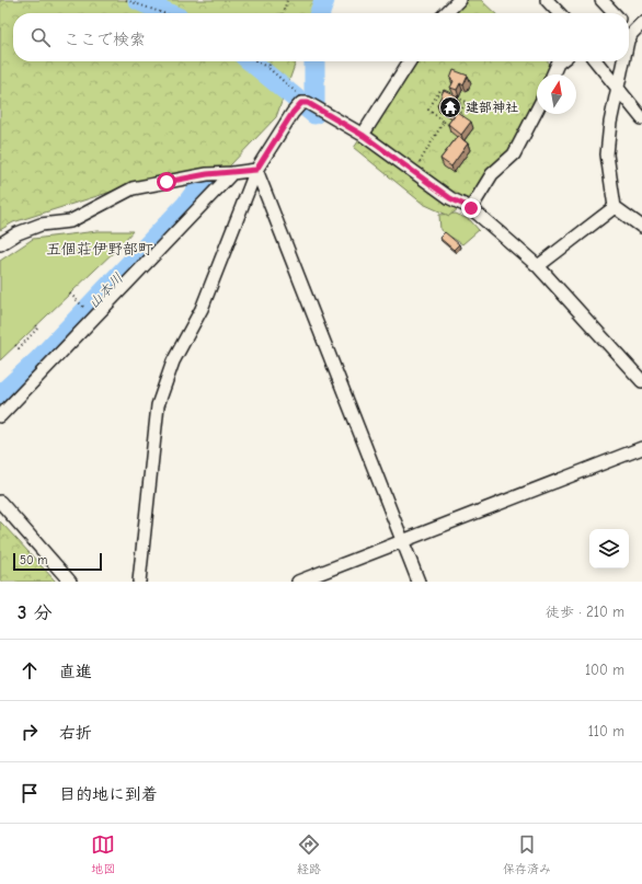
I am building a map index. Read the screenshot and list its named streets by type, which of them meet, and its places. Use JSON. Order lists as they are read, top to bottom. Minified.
{"districts":["五個荘伊野部町"],"water":["山本川"],"places":{"temple":["建部神社"]},"scale_bar":"50 m","north":"top","page":{"search":"ここで検索","scale":"50 m","heading":["3 分","徒歩 · 210 m"],"list":[["直進","100 m"],["右折","110 m"],"目的地に到着"],"nav":["地図","経路","保存済み"]}}
